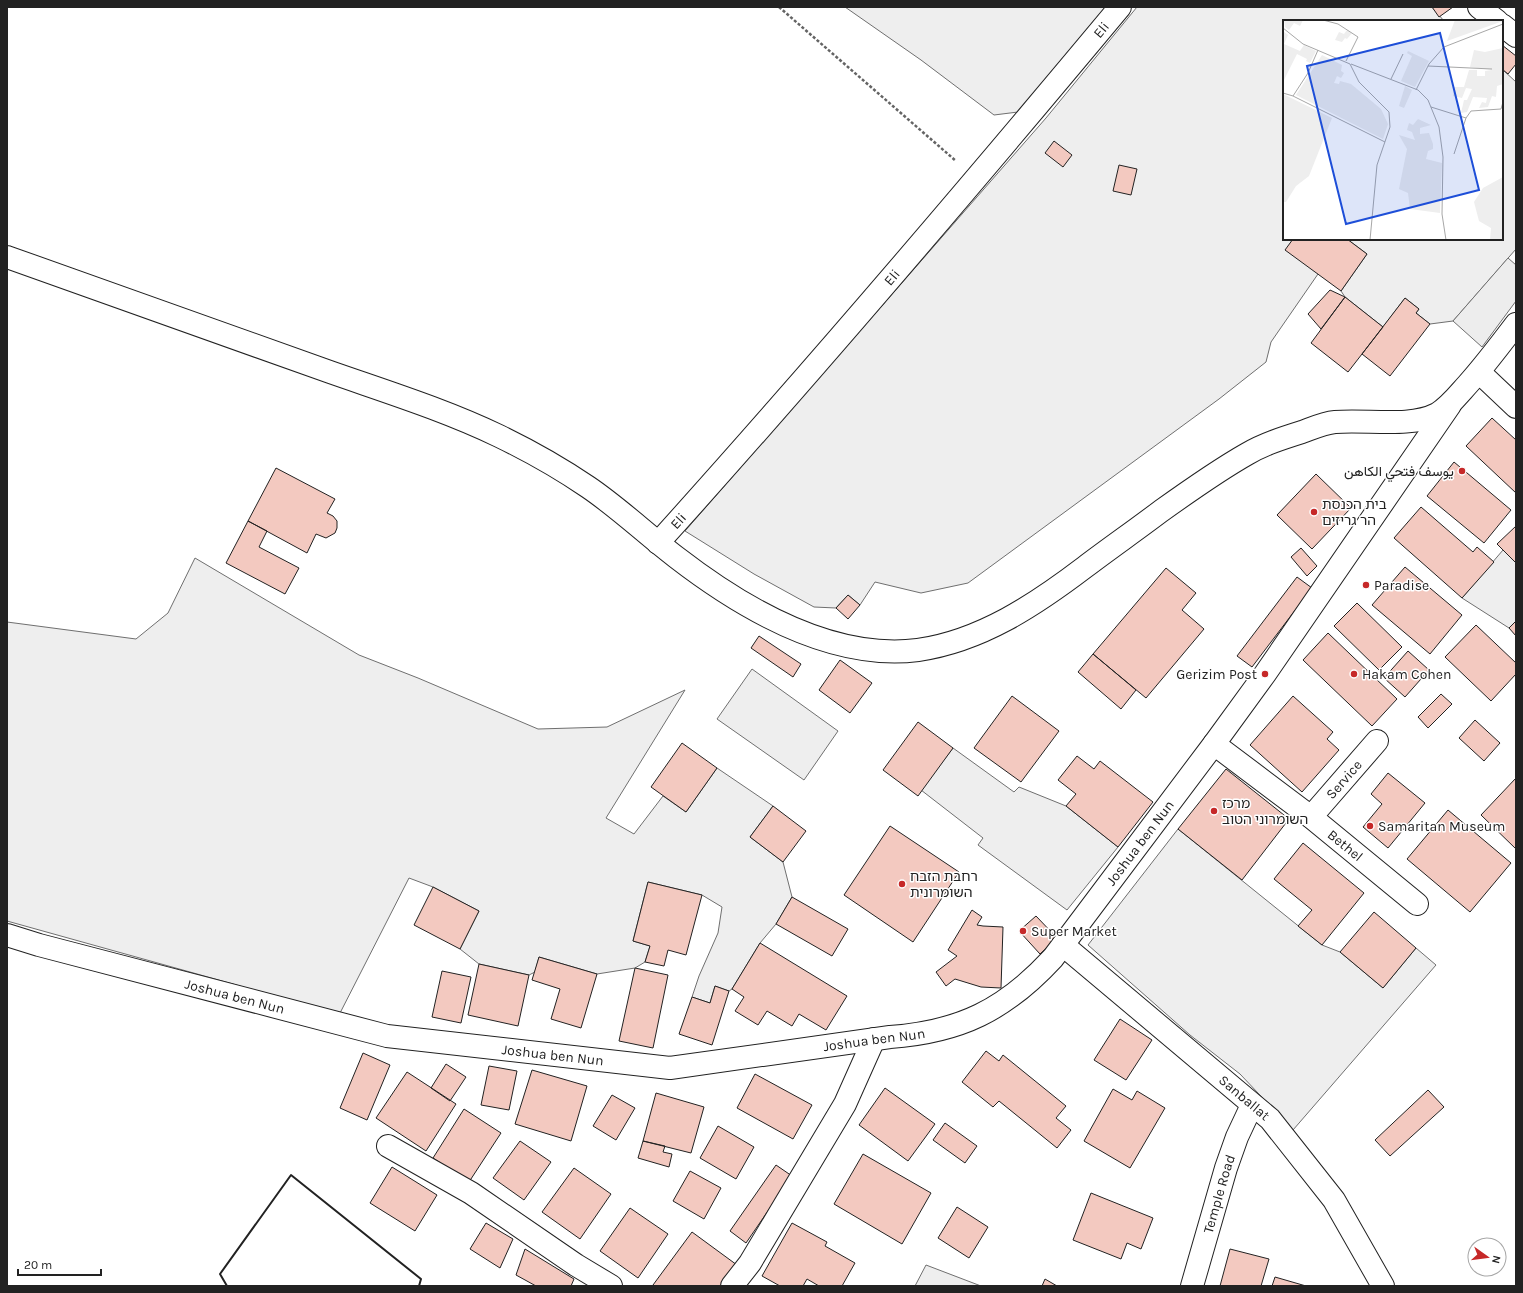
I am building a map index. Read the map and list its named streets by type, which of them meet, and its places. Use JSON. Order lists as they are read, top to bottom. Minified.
{"streets":{"street":["Eli","Service","Joshua ben Nun","Bethel","Sanballat","Temple Road"]},"crossings":[["Service","Bethel"],["Joshua ben Nun","Bethel"],["Joshua ben Nun","Sanballat"],["Sanballat","Temple Road"]],"places":["يوسف فتحي الكاهن","בית הכנסת הר גריזים","Paradise","Gerizim Post","Hakam Cohen","מרכז השומרוני הטוב","Samaritan Museum","רחבת הזבח השומרונית","Super Market"],"scale_bar":"20 m","north":"right"}
